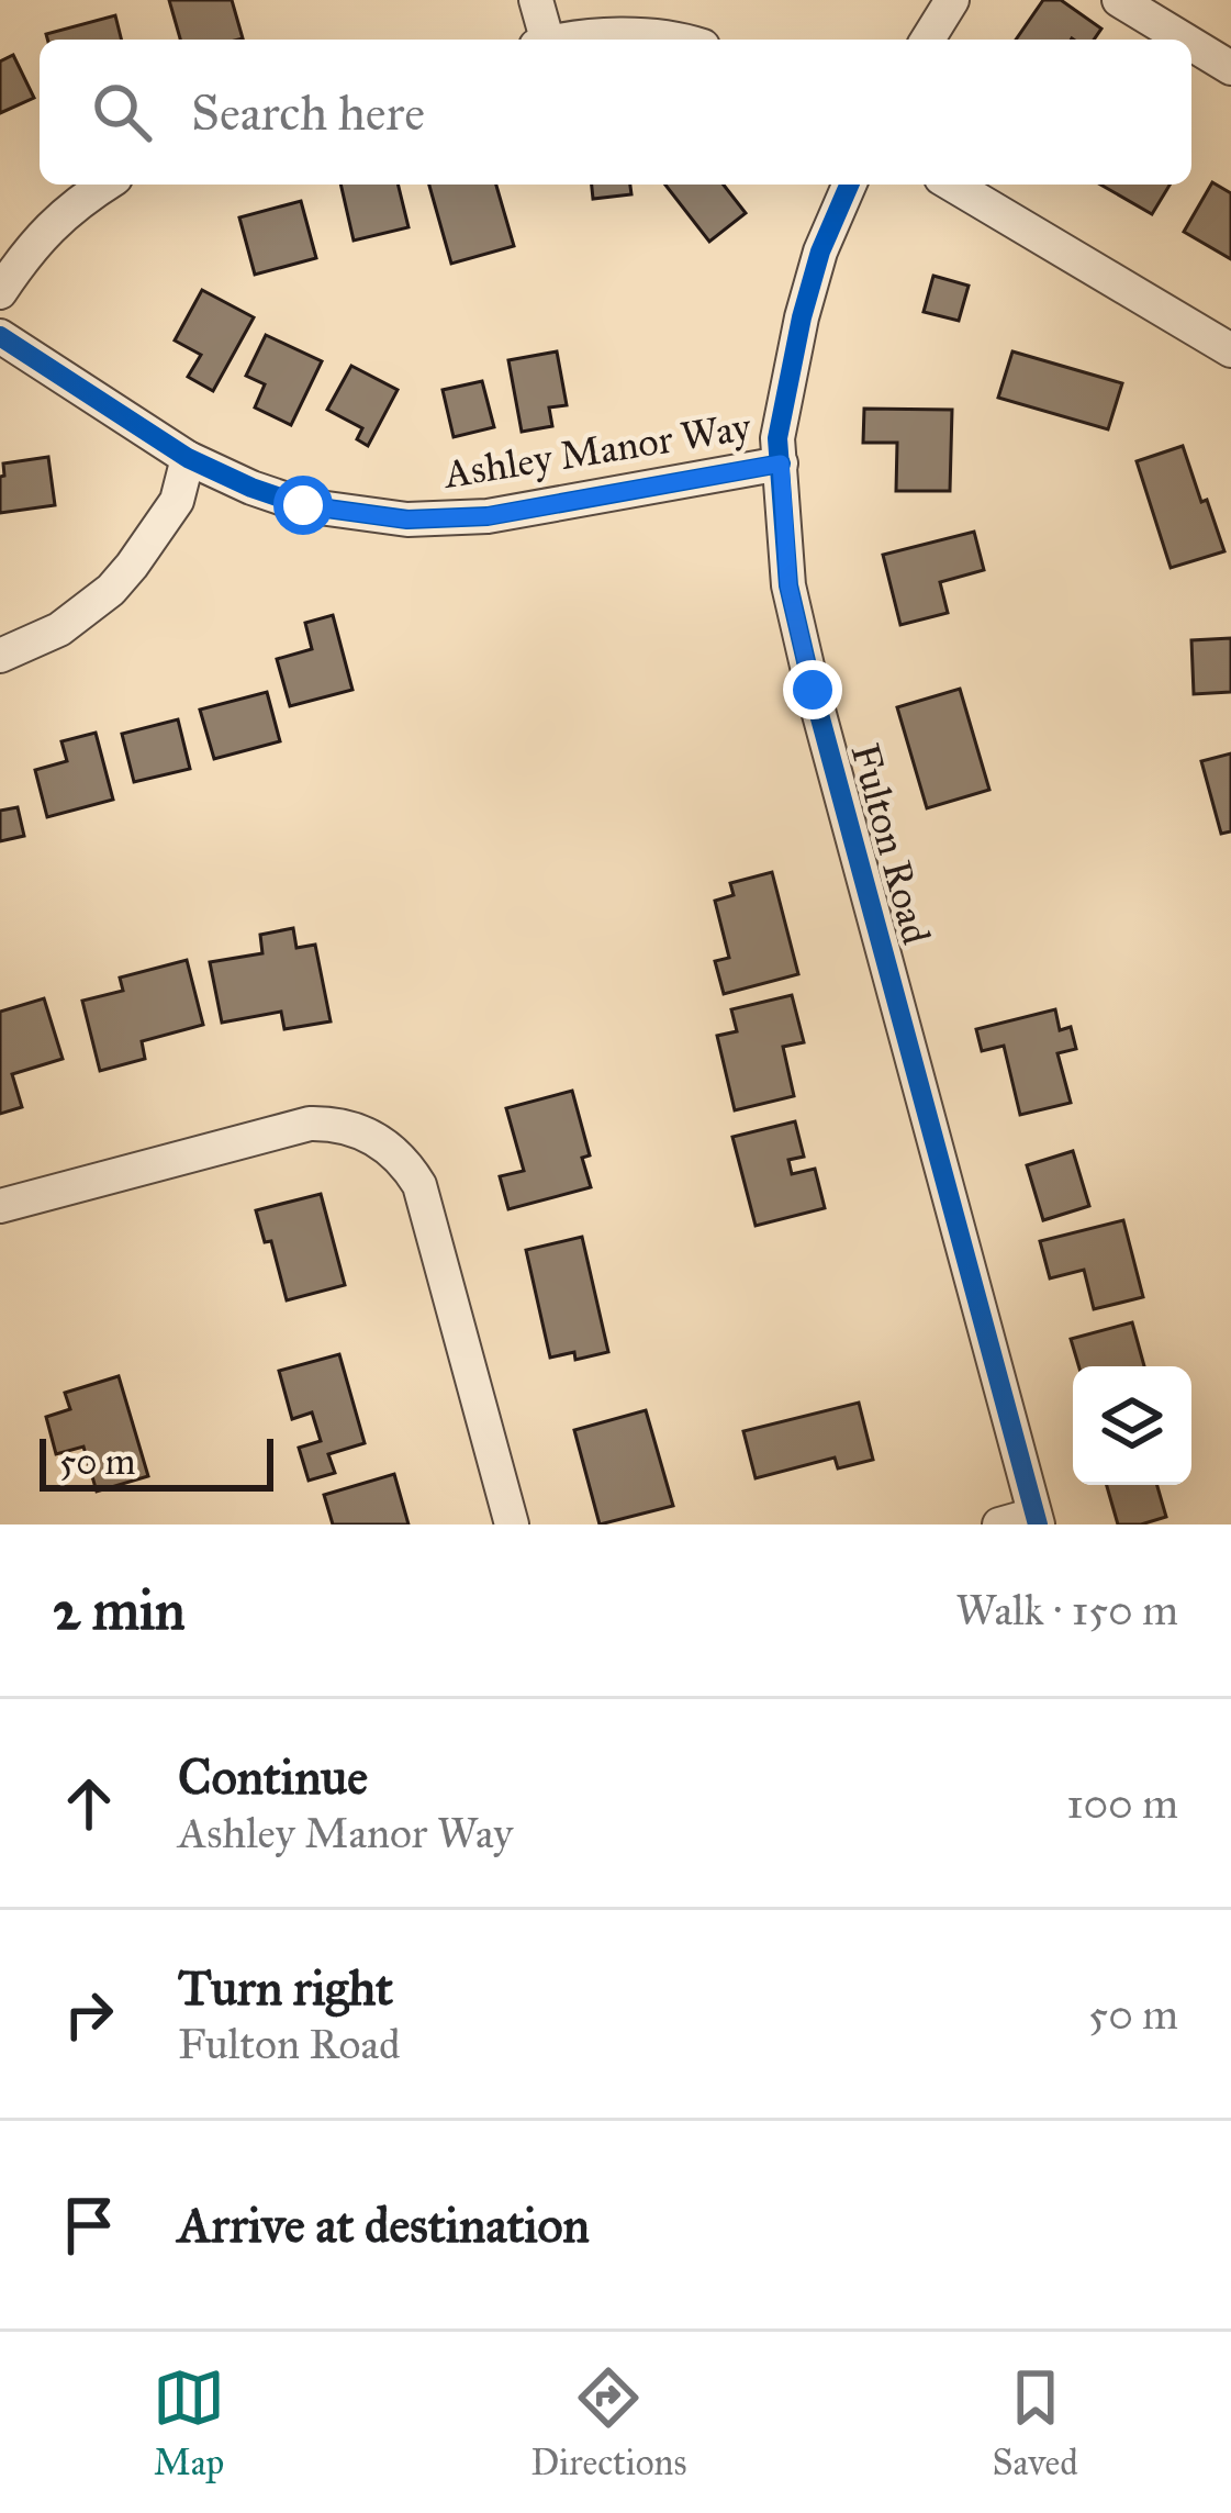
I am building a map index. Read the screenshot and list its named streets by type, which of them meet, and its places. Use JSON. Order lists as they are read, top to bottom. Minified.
{"streets":{"street":["Ashley Manor Way","Fulton Road"]},"crossings":[["Ashley Manor Way","Fulton Road"]],"scale_bar":"50 m","page":{"search":"Search here","scale":"50 m","heading":["2 min","Walk · 150 m"],"list":[["Continue","Ashley Manor Way","100 m"],["Turn right","Fulton Road","50 m"],"Arrive at destination"],"nav":["Map","Directions","Saved"]}}
